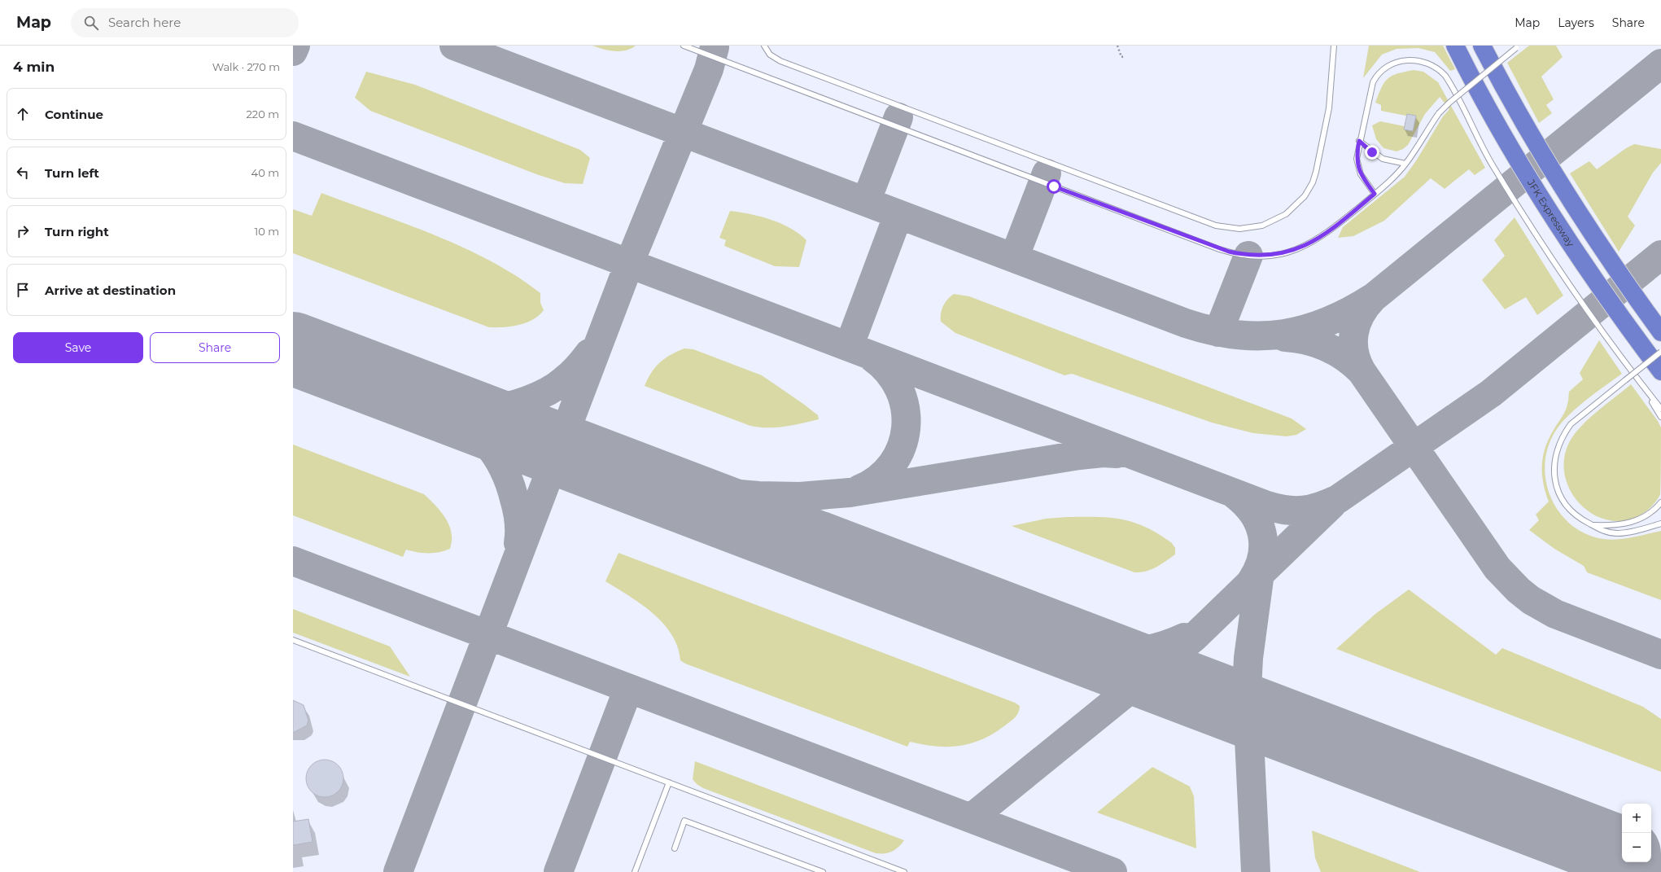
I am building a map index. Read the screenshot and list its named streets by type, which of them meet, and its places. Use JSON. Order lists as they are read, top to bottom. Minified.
{"streets":{"highway":["JFK Expressway"]},"page":{"header":"Map","search":"Search here","nav":["Map","Layers","Share"],"heading":["4 min","Walk · 270 m"],"list":[["Continue","220 m"],["Turn left","40 m"],["Turn right","10 m"],"Arrive at destination"],"buttons":["Save","Share"],"map_buttons":["+","−"]}}
